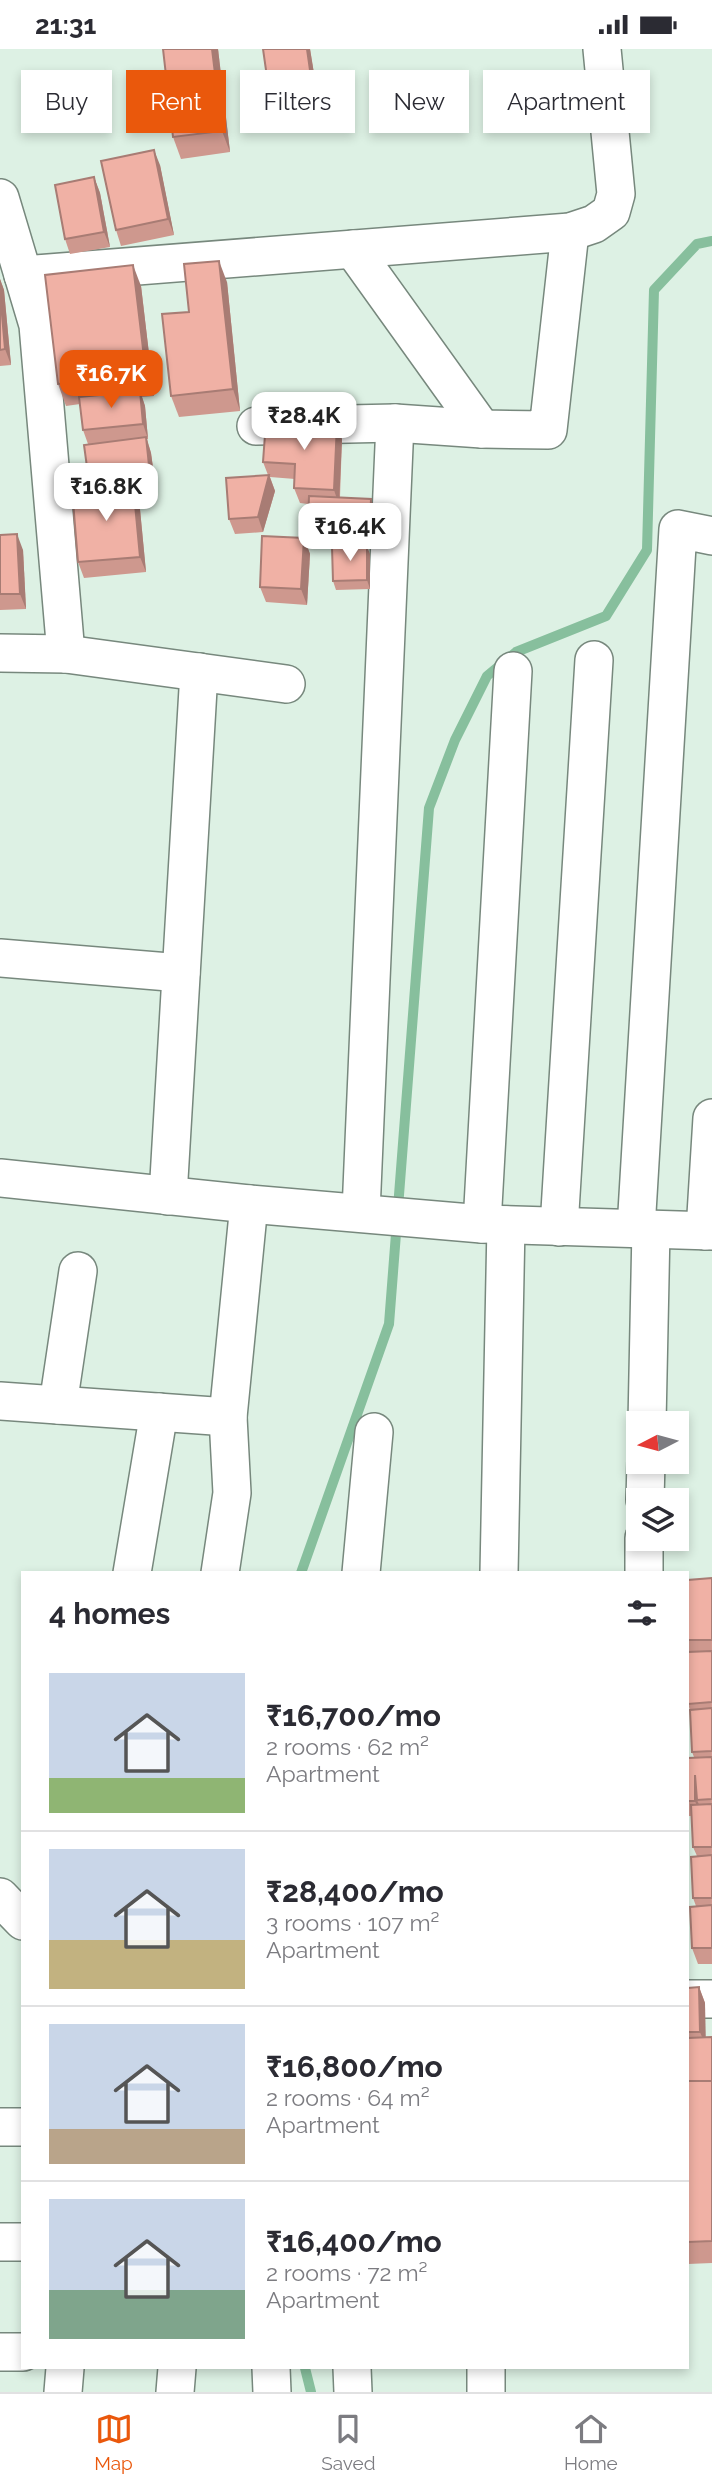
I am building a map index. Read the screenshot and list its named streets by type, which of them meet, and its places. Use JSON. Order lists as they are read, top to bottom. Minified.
{"north":"left","page":{"status":"21:31","chip":["Buy","Rent","Filters","New","Apartment"],"price":["₹16.7K","₹28.4K","₹16.8K","₹16.4K"],"heading":"4 homes","list":[{"name":"₹16,700/mo","note":"2 rooms · 62 m² · Apartment"},{"name":"₹28,400/mo","note":"3 rooms · 107 m² · Apartment"},{"name":"₹16,800/mo","note":"2 rooms · 64 m² · Apartment"},{"name":"₹16,400/mo","note":"2 rooms · 72 m² · Apartment"}],"tabs":["Map","Saved","Home"]}}
